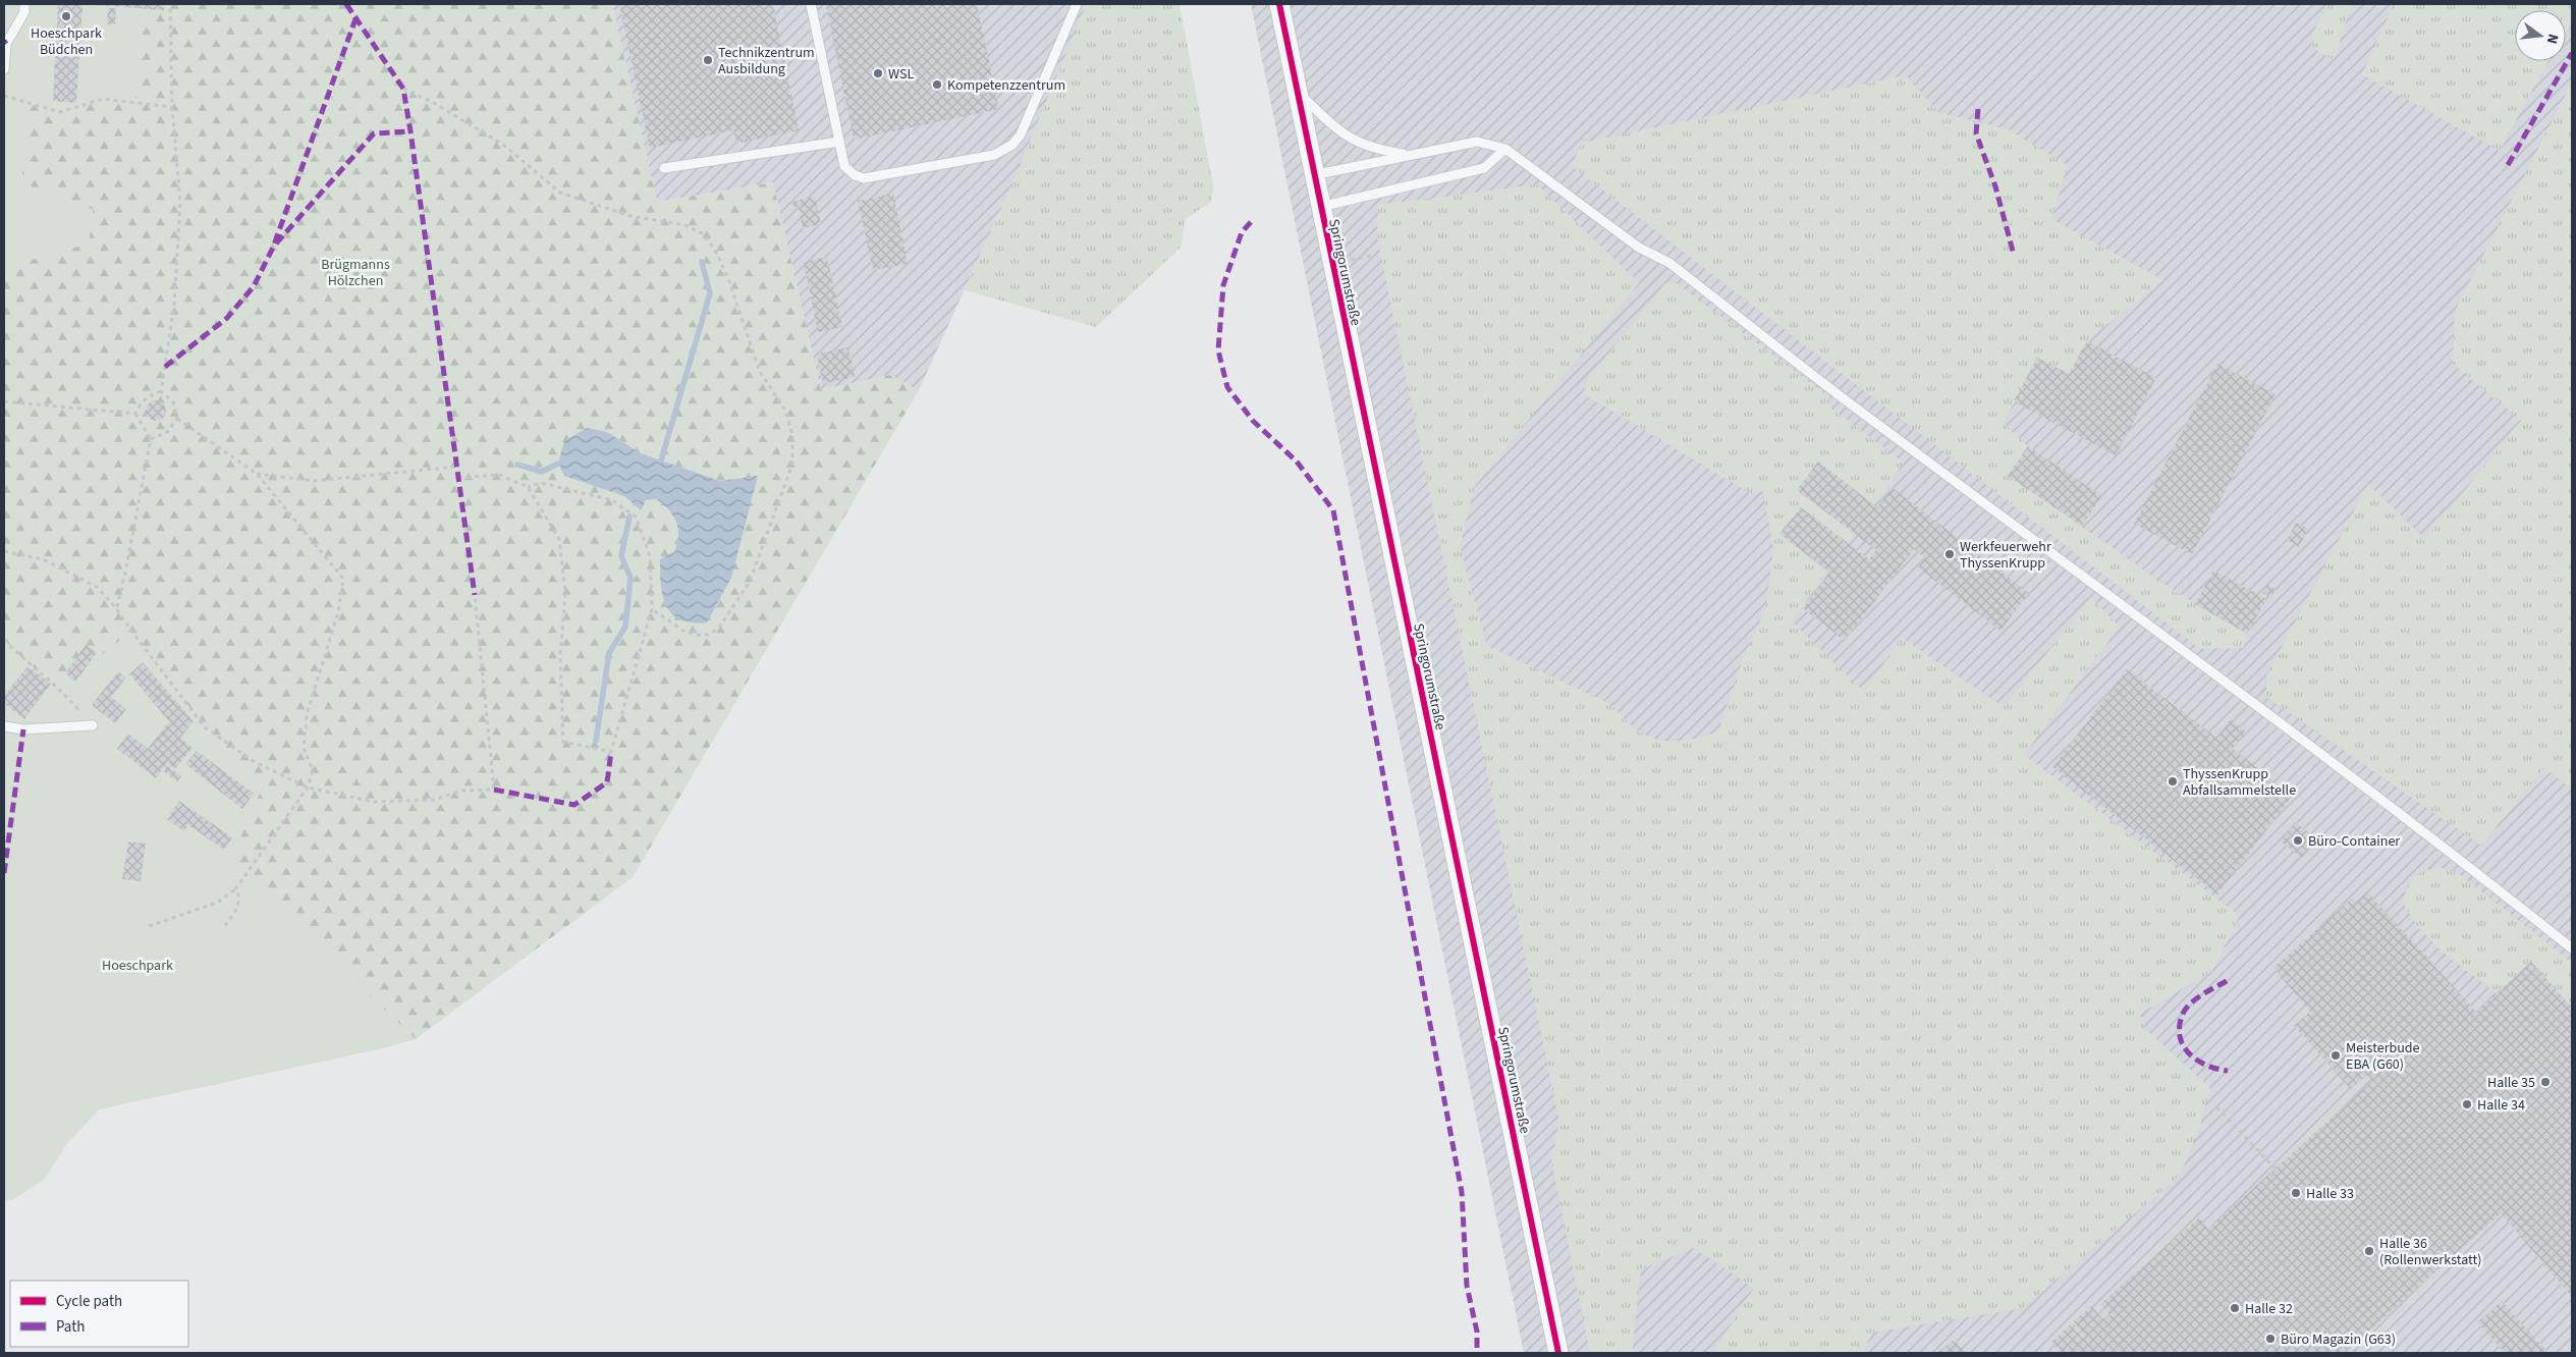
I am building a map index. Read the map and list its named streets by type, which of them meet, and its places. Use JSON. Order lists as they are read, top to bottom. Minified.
{"streets":{"street":["Springorumstraße"]},"parks":["Brügmanns Hölzchen","Hoeschpark"],"places":["Hoeschpark Büdchen","Technikzentrum Ausbildung","WSL","Kompetenzzentrum","Werkfeuerwehr ThyssenKrupp","ThyssenKrupp Abfallsammelstelle","Büro-Container","Meisterbude EBA (G60)","Halle 35","Halle 34","Halle 33","Halle 36 (Rollenwerkstatt)","Halle 32","Büro Magazin (G63)"],"legend":["Cycle path","Path"],"north":"right"}
